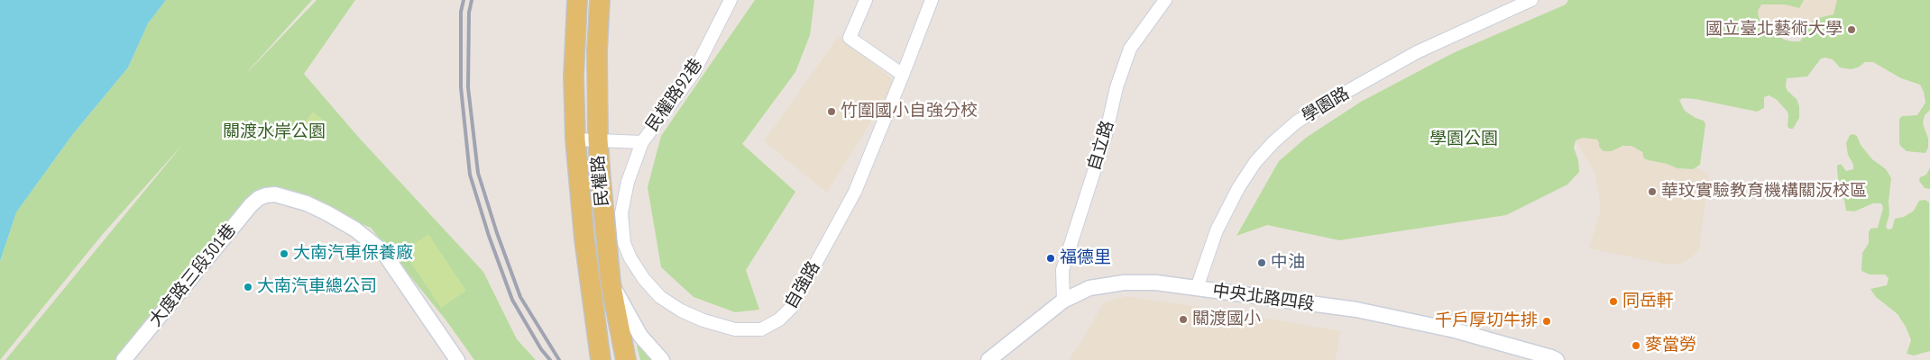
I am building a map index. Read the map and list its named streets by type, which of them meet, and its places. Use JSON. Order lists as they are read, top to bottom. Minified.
{"streets":{"main road":["民權路"],"street":["民權路92巷","學園路","自立路","大度路三段301巷","自強路","中央北路四段"]},"crossings":[["民權路92巷","自強路"],["學園路","中央北路四段"],["自立路","中央北路四段"]],"parks":["關渡水岸公園","學園公園"],"places":["國立臺北藝術大學","竹圍國小自強分校","華玟實驗教育機構關汳校區","大南汽車保養廠","福德里","中油","大南汽車總公司","同岳軒","關渡國小","千戶厚切牛排","麥當勞"]}
